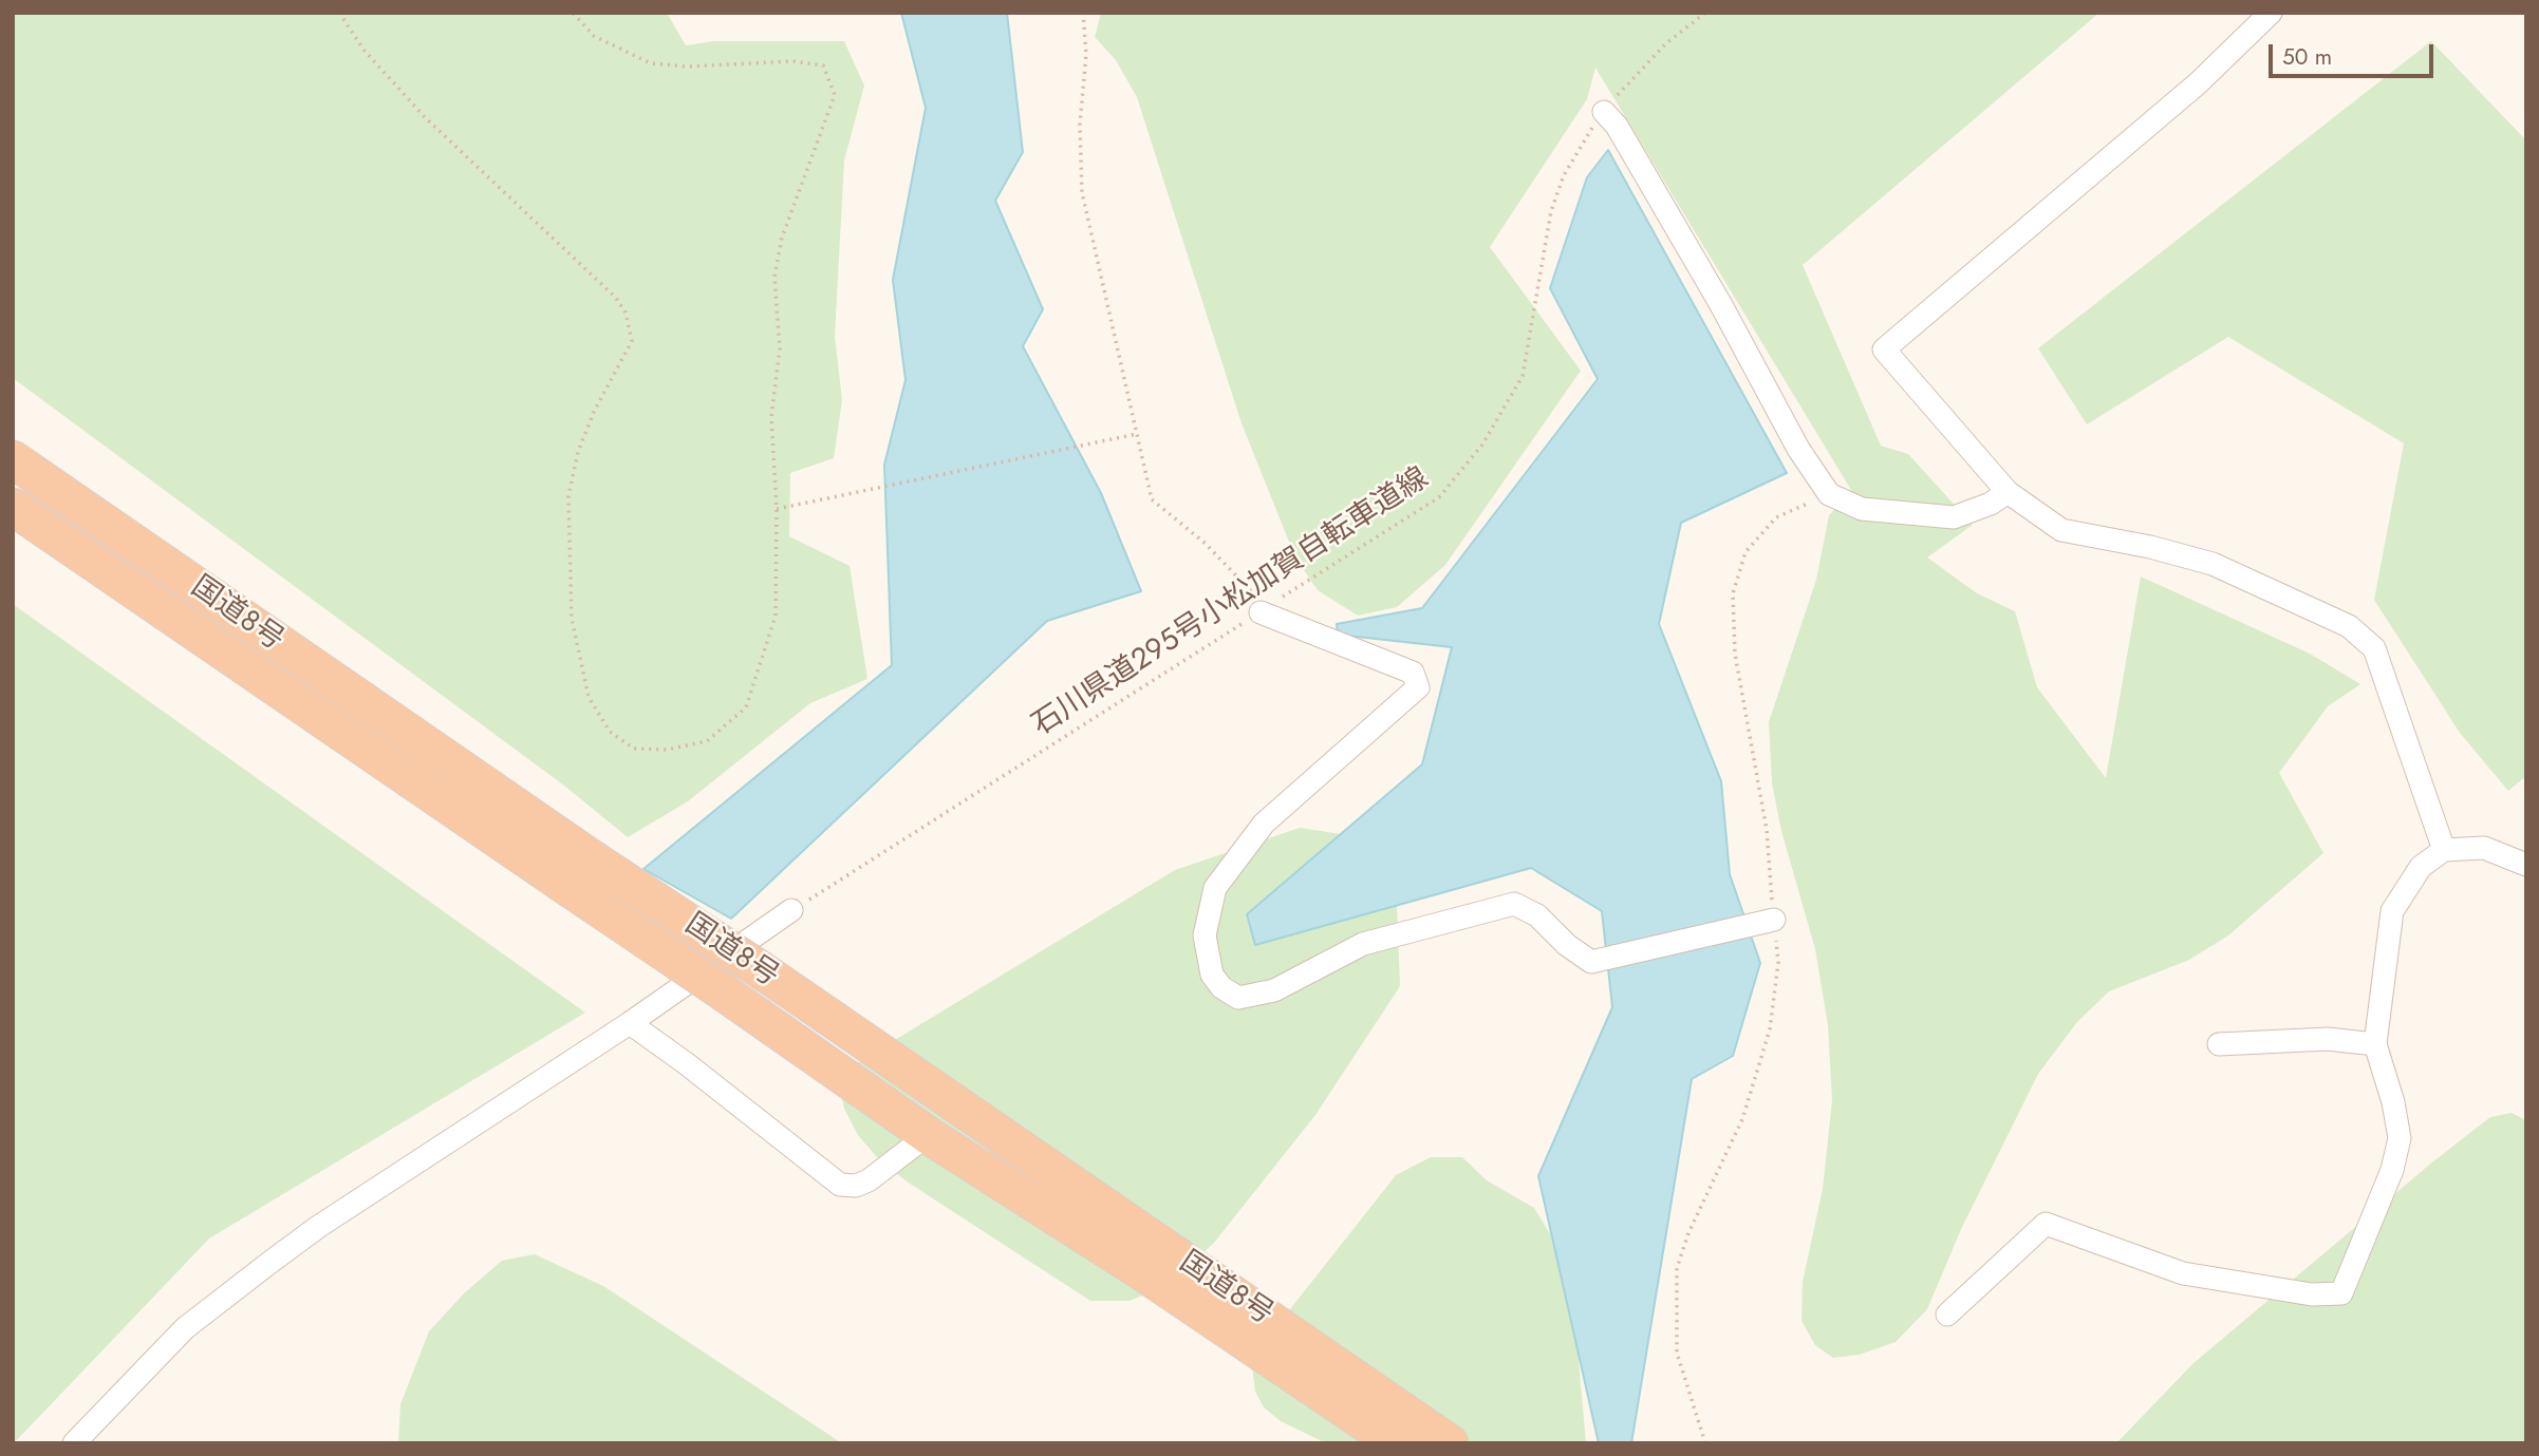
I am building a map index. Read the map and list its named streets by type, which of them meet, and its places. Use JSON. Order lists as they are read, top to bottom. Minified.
{"streets":{"highway":["国道8号"],"path":["石川県道295号小松加賀自転車道線"]},"scale_bar":"50 m"}
